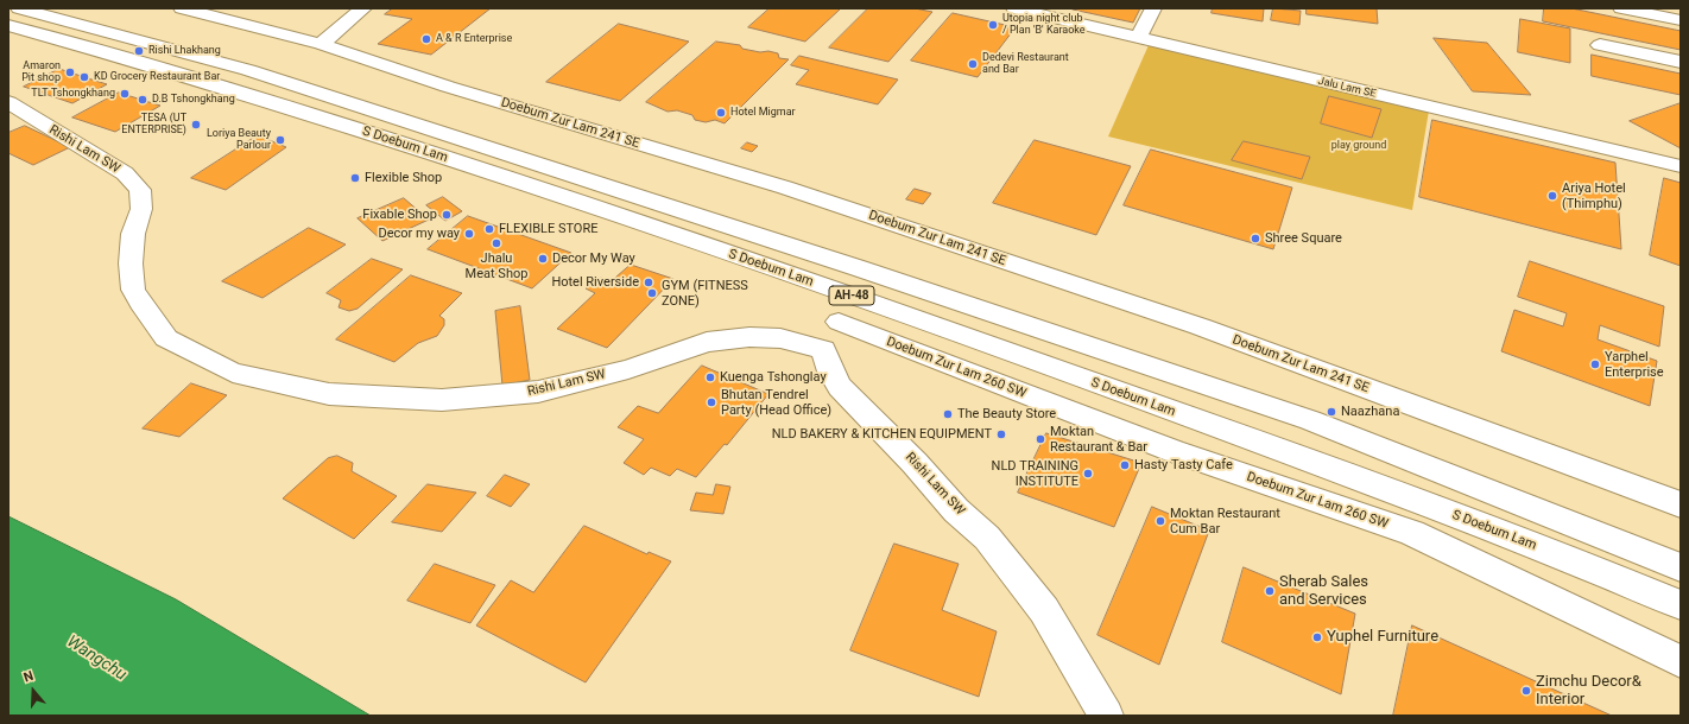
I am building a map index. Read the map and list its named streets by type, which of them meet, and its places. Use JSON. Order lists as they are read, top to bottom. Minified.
{"streets":{"main road":["Jalu Lam SE","Doebum Zur Lam 241 SE","S Doebum Lam","Rishi Lam SW","AH-48","Doebum Zur Lam 260 SW"]},"water":["Wangchu"],"parks":["play ground"],"places":["Utopia night club / Plan 'B' Karaoke","A & R Enterprise","Rishi Lhakhang","Dedevi Restaurant and Bar","Amaron Pit shop","KD Grocery Restaurant Bar","TLT Tshongkhang","D.B Tshongkhang","Hotel Migmar","TESA (UT ENTERPRISE)","Loriya Beauty Parlour","Flexible Shop","Ariya Hotel (Thimphu)","Fixable Shop","FLEXIBLE STORE","Decor my way","Shree Square","Jhalu Meat Shop","Decor My Way","Hotel Riverside","GYM (FITNESS ZONE)","Yarphel Enterprise","Kuenga Tshonglay","Bhutan Tendrel Party (Head Office)","Naazhana","The Beauty Store","NLD BAKERY & KITCHEN EQUIPMENT","Moktan Restaurant & Bar","Hasty Tasty Cafe","NLD TRAINING INSTITUTE","Moktan Restaurant Cum Bar","Sherab Sales and Services","Yuphel Furniture","Zimchu Decor& Interior"],"north":"top"}
